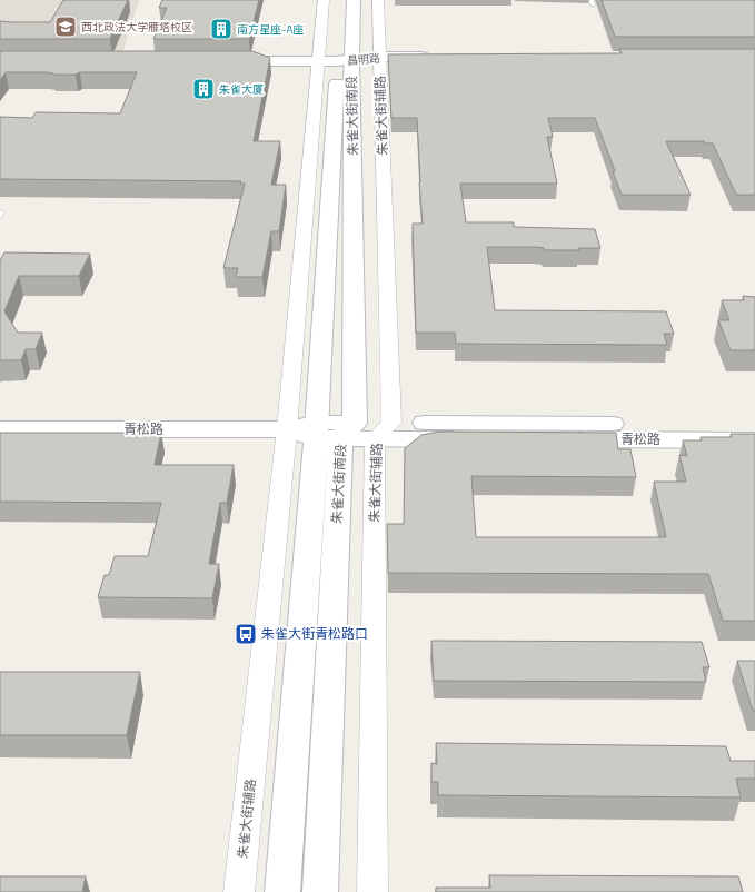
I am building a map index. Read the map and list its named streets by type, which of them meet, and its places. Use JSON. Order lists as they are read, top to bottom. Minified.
{"streets":{"main road":["昌明路","朱雀大街南段","青松路"],"street":["朱雀大街辅路"]},"crossings":[["昌明路","朱雀大街南段"],["昌明路","朱雀大街辅路"],["朱雀大街南段","朱雀大街辅路"],["朱雀大街南段","青松路"],["朱雀大街辅路","青松路"]],"places":{"school or university":["西北政法大学雁塔校区"],"building":["南方星座-A座","朱雀大厦"],"bus stop":["朱雀大街青松路口"]}}
